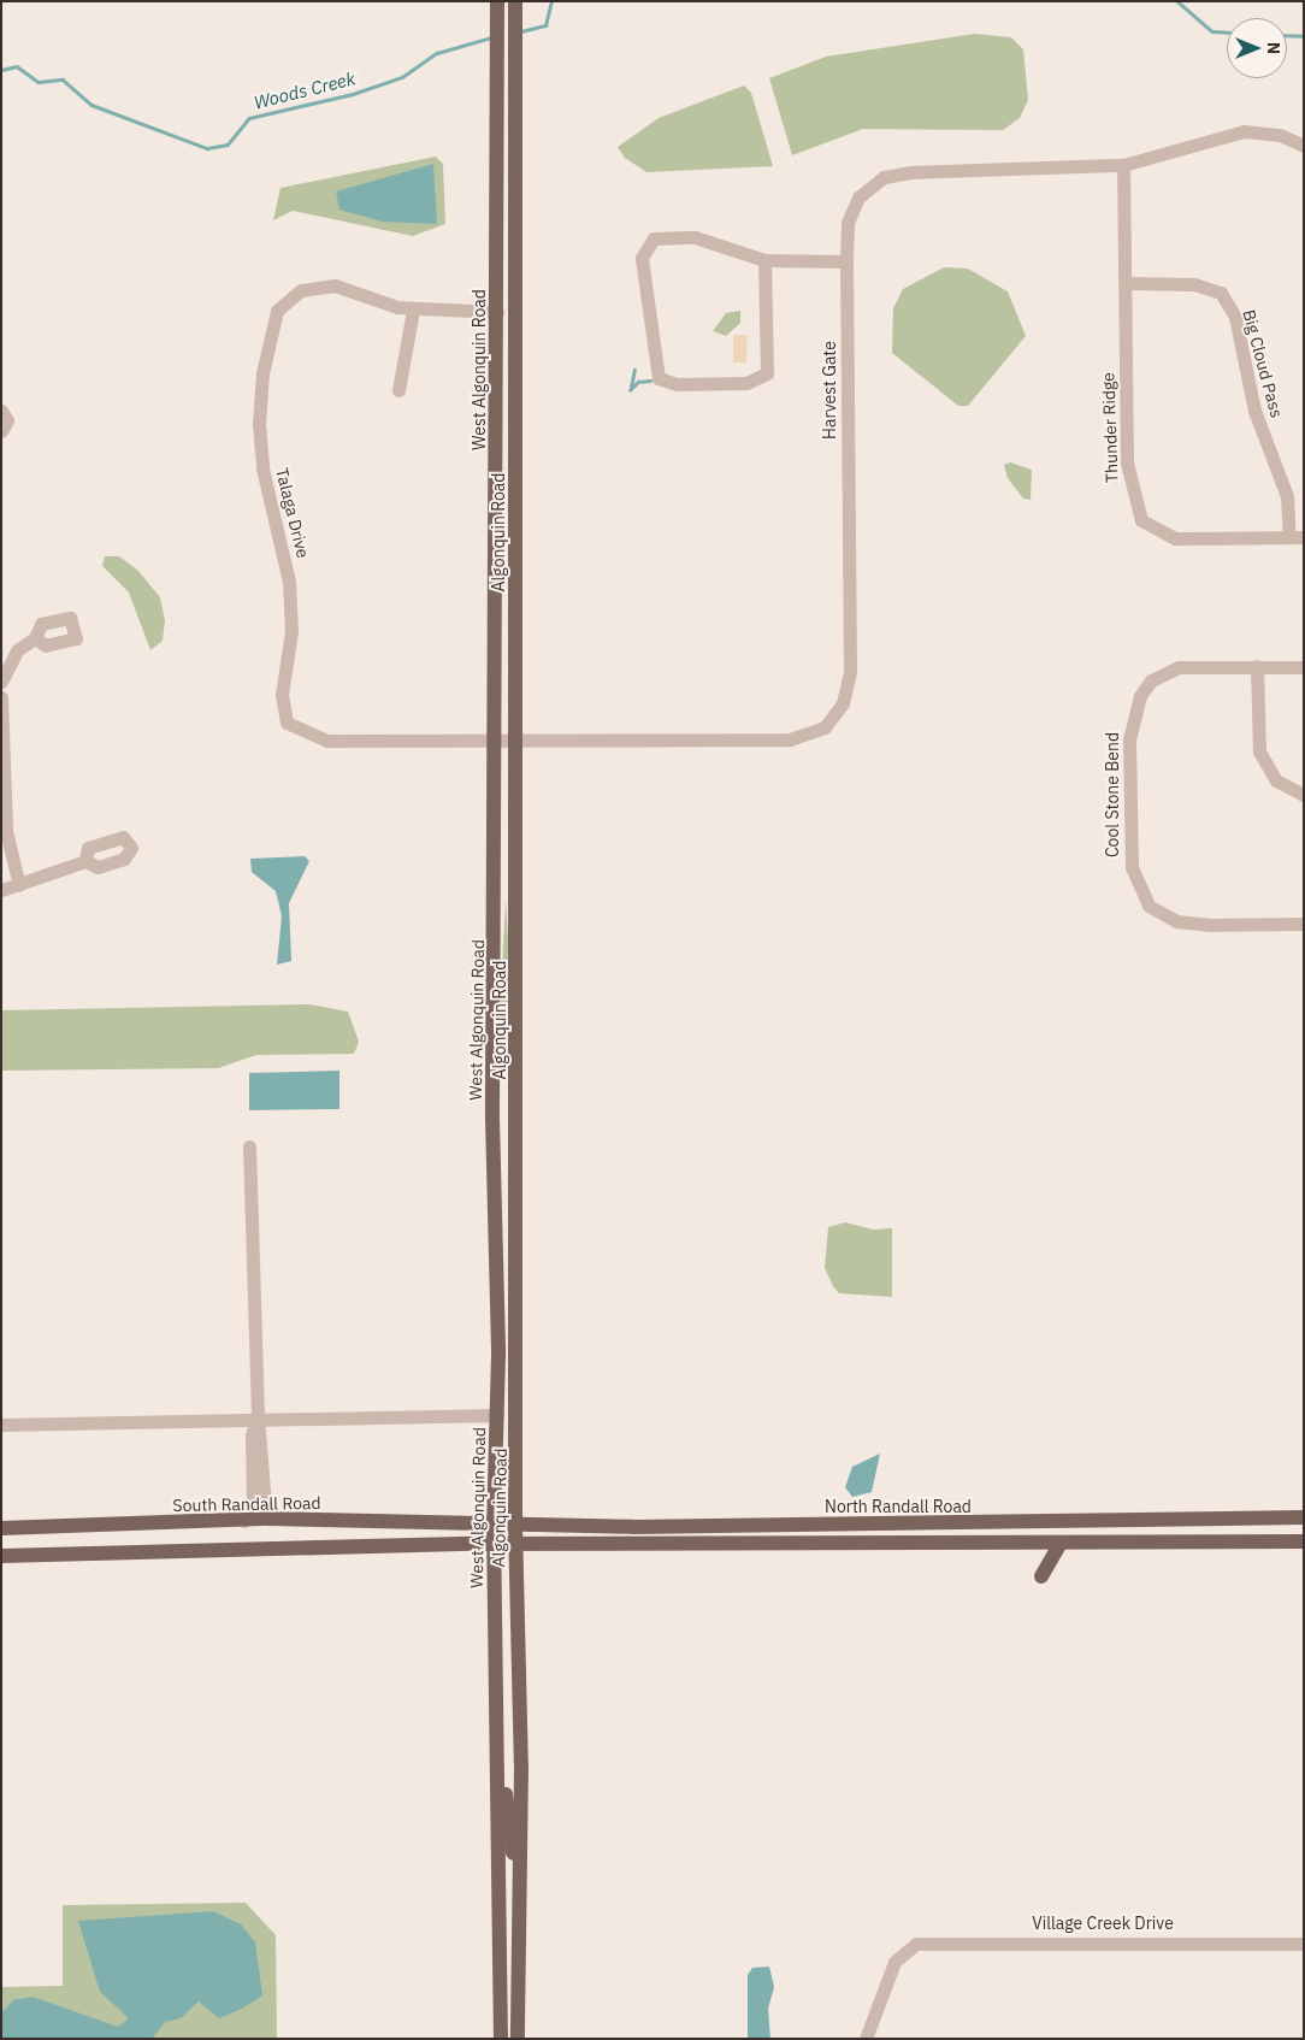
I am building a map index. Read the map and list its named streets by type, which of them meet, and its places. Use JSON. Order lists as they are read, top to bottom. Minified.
{"streets":{"main road":["West Algonquin Road","Algonquin Road","South Randall Road","North Randall Road"],"street":["Big Cloud Pass","Harvest Gate","Thunder Ridge","Talaga Drive","Cool Stone Bend","Village Creek Drive"]},"crossings":[["Big Cloud Pass","Thunder Ridge"],["West Algonquin Road","Talaga Drive"],["West Algonquin Road","South Randall Road"],["West Algonquin Road","North Randall Road"],["Harvest Gate","Thunder Ridge"],["Harvest Gate","Talaga Drive"],["Harvest Gate","Algonquin Road"],["Talaga Drive","Algonquin Road"],["Algonquin Road","North Randall Road"],["South Randall Road","North Randall Road"]],"water":["Woods Creek"],"north":"right"}
